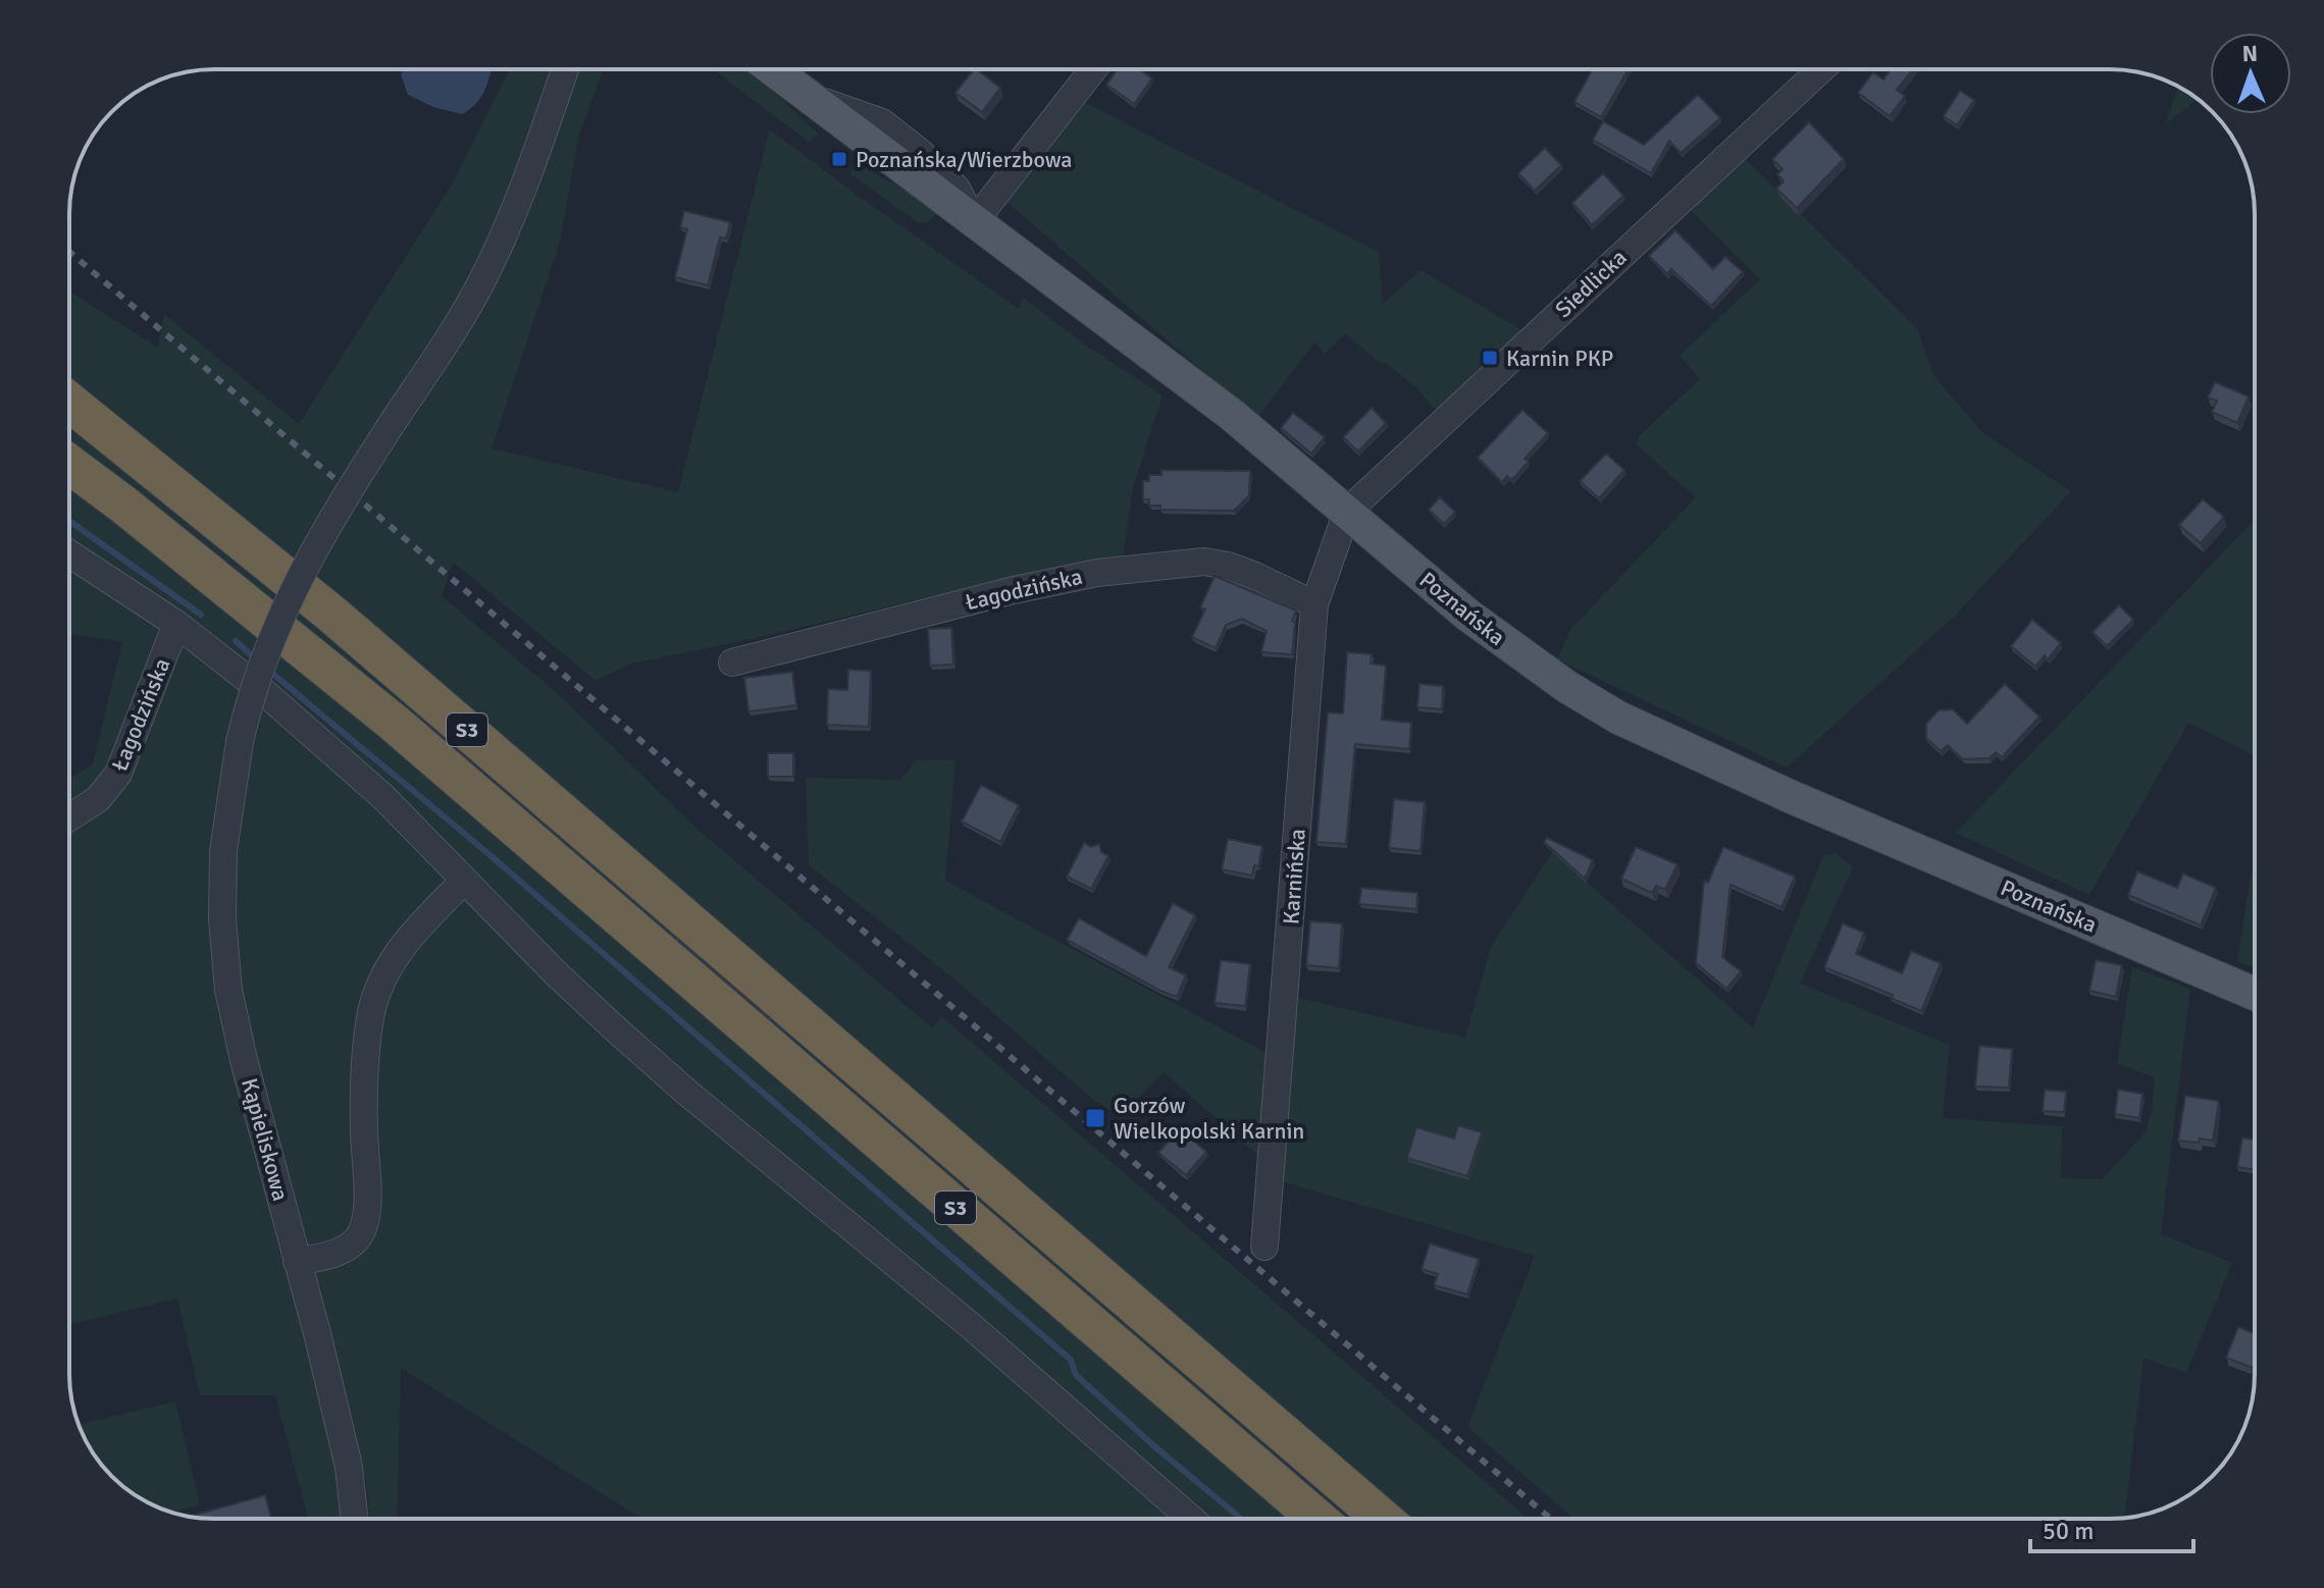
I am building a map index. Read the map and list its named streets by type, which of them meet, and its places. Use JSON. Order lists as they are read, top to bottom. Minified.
{"streets":{"highway":["S3"],"main road":["Poznańska"],"street":["Siedlicka","Łagodzińska","Karnińska","Kąpieliskowa"]},"crossings":[["Siedlicka","Poznańska"],["Siedlicka","Karnińska"],["Łagodzińska","Karnińska"],["Poznańska","Karnińska"]],"places":{"transit":["Poznańska/Wierzbowa","Karnin PKP","Gorzów Wielkopolski Karnin"]},"scale_bar":"50 m","north":"top"}
